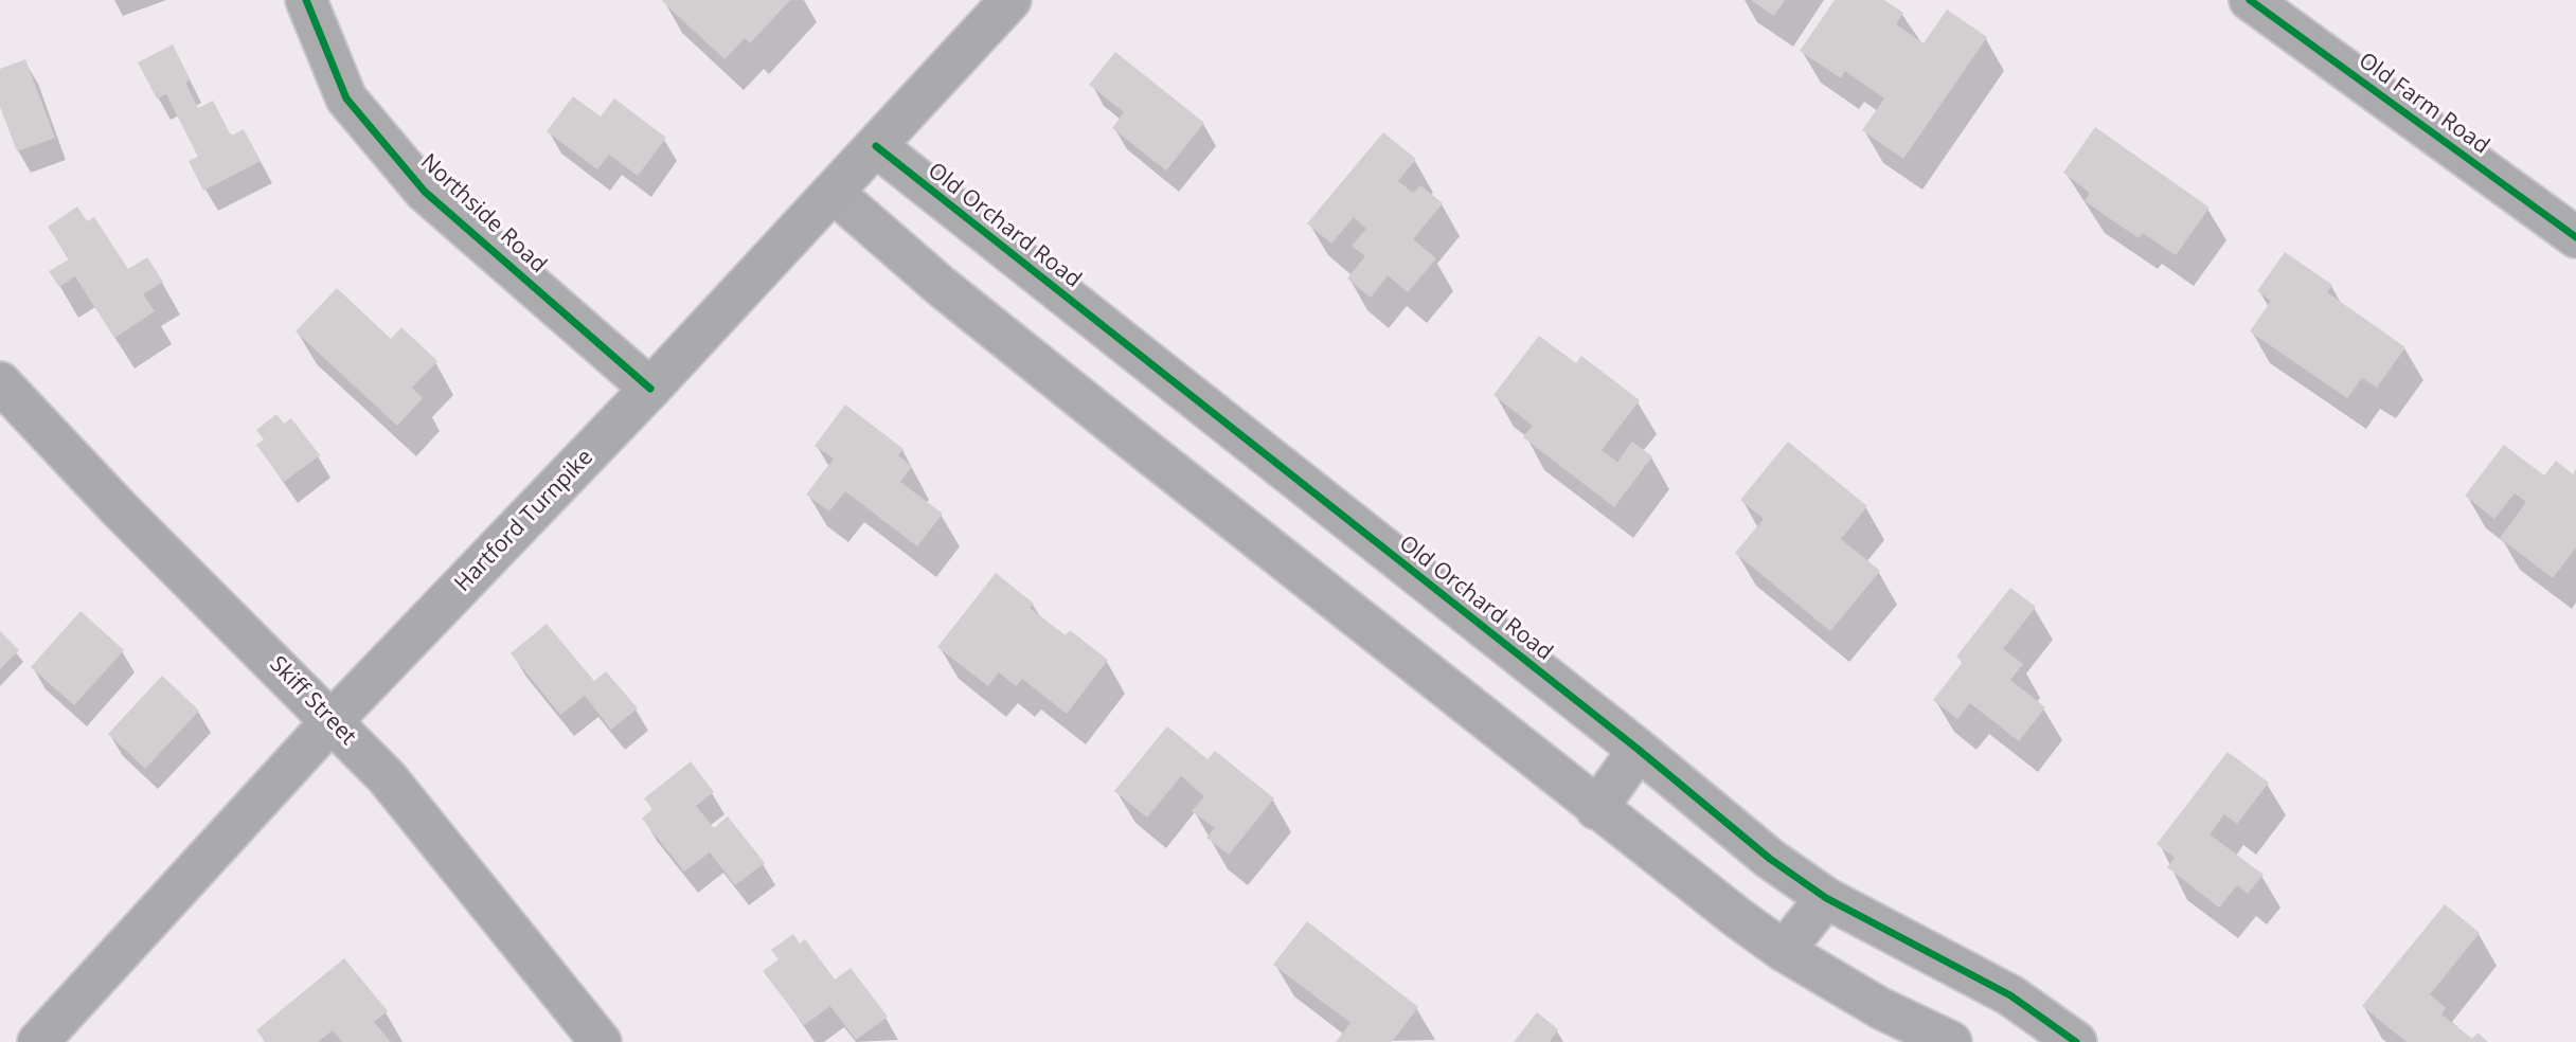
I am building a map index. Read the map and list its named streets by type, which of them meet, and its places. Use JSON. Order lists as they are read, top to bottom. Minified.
{"streets":{"main road":["Hartford Turnpike","Skiff Street"],"street":["Old Farm Road","Northside Road","Old Orchard Road"]},"crossings":[["Northside Road","Hartford Turnpike"],["Old Orchard Road","Hartford Turnpike"],["Hartford Turnpike","Skiff Street"]]}
